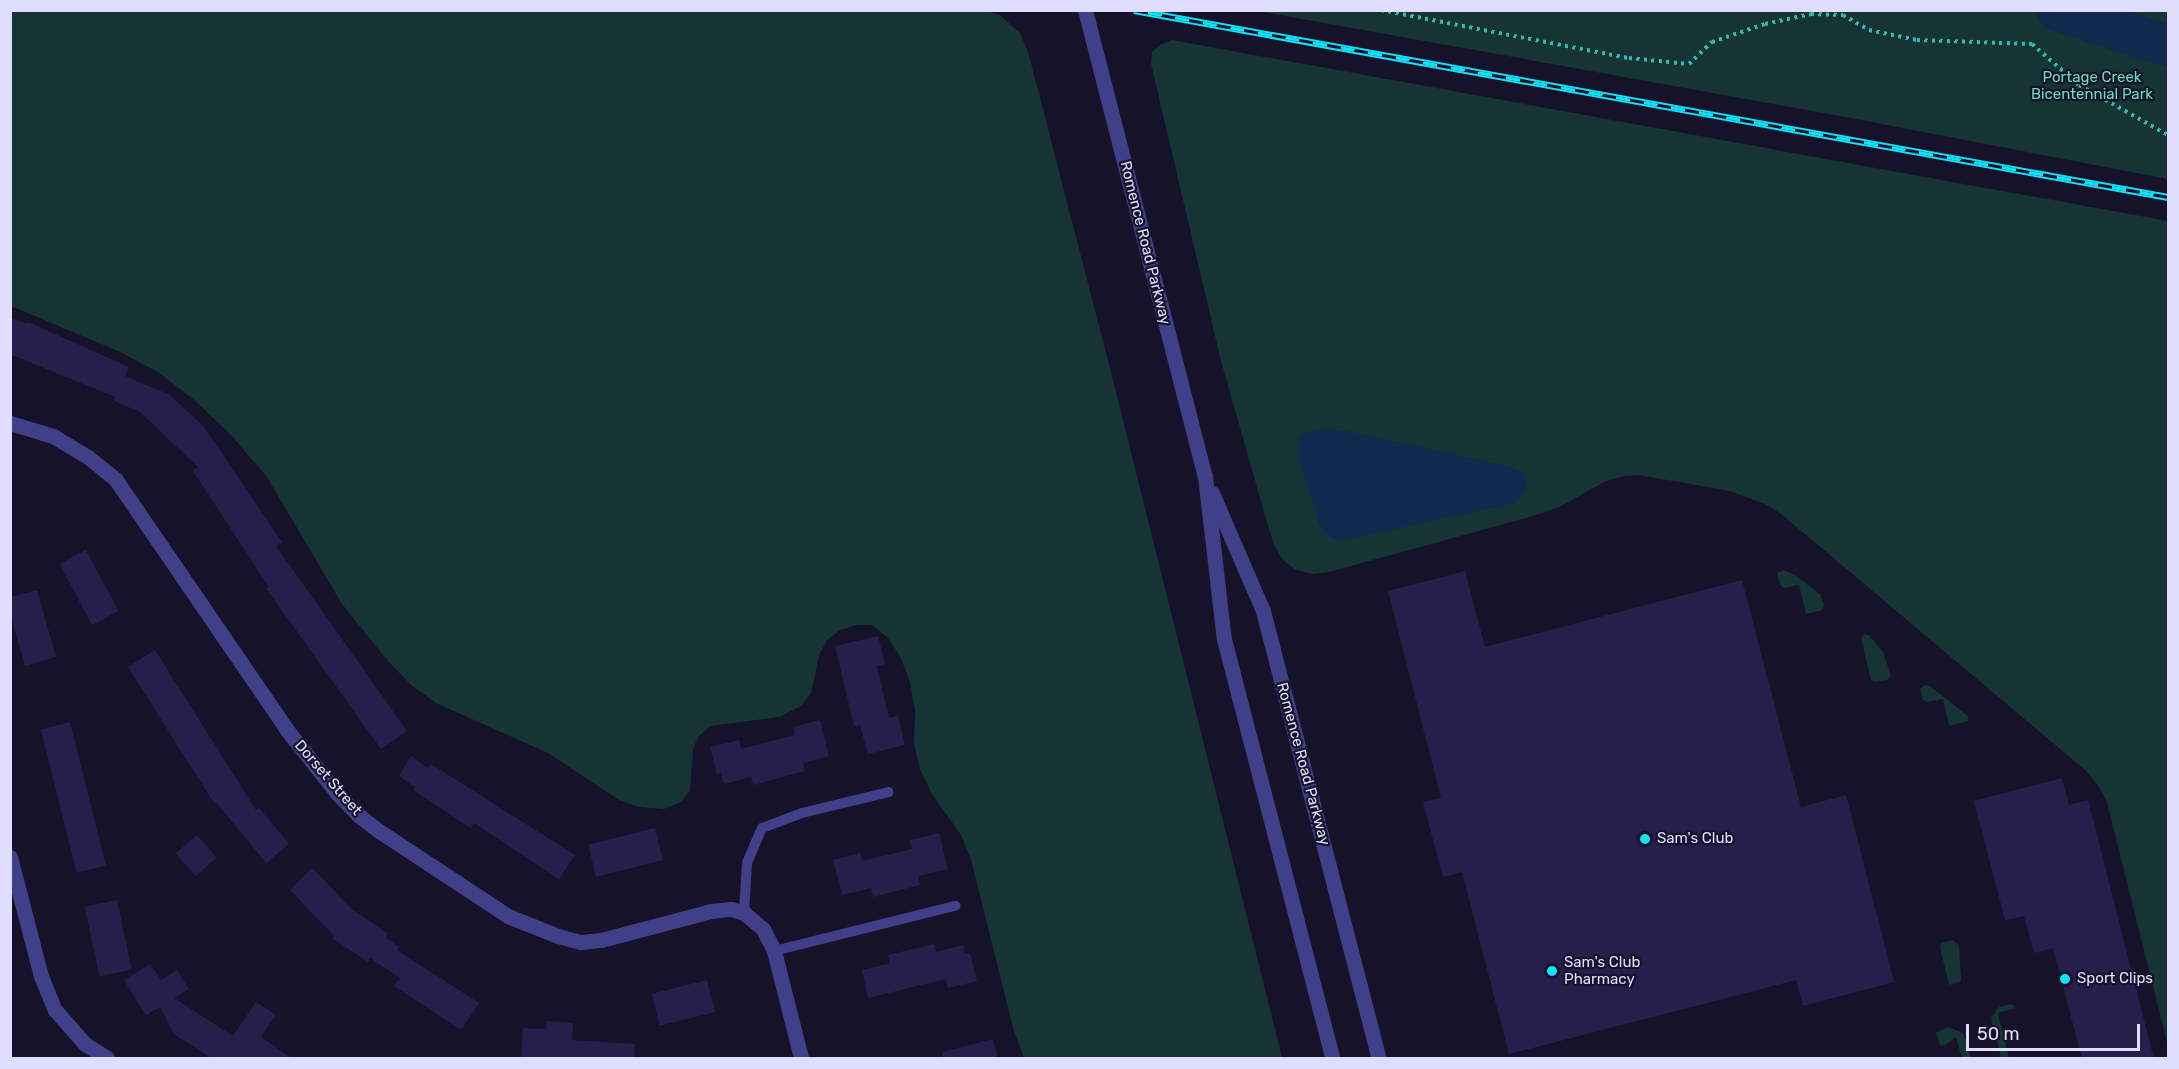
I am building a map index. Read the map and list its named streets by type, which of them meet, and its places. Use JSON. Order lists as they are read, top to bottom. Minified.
{"streets":{"street":["Romence Road Parkway","Dorset Street"]},"parks":["Portage Creek Bicentennial Park"],"places":["Sam's Club","Sam's Club Pharmacy","Sport Clips"],"scale_bar":"50 m"}
